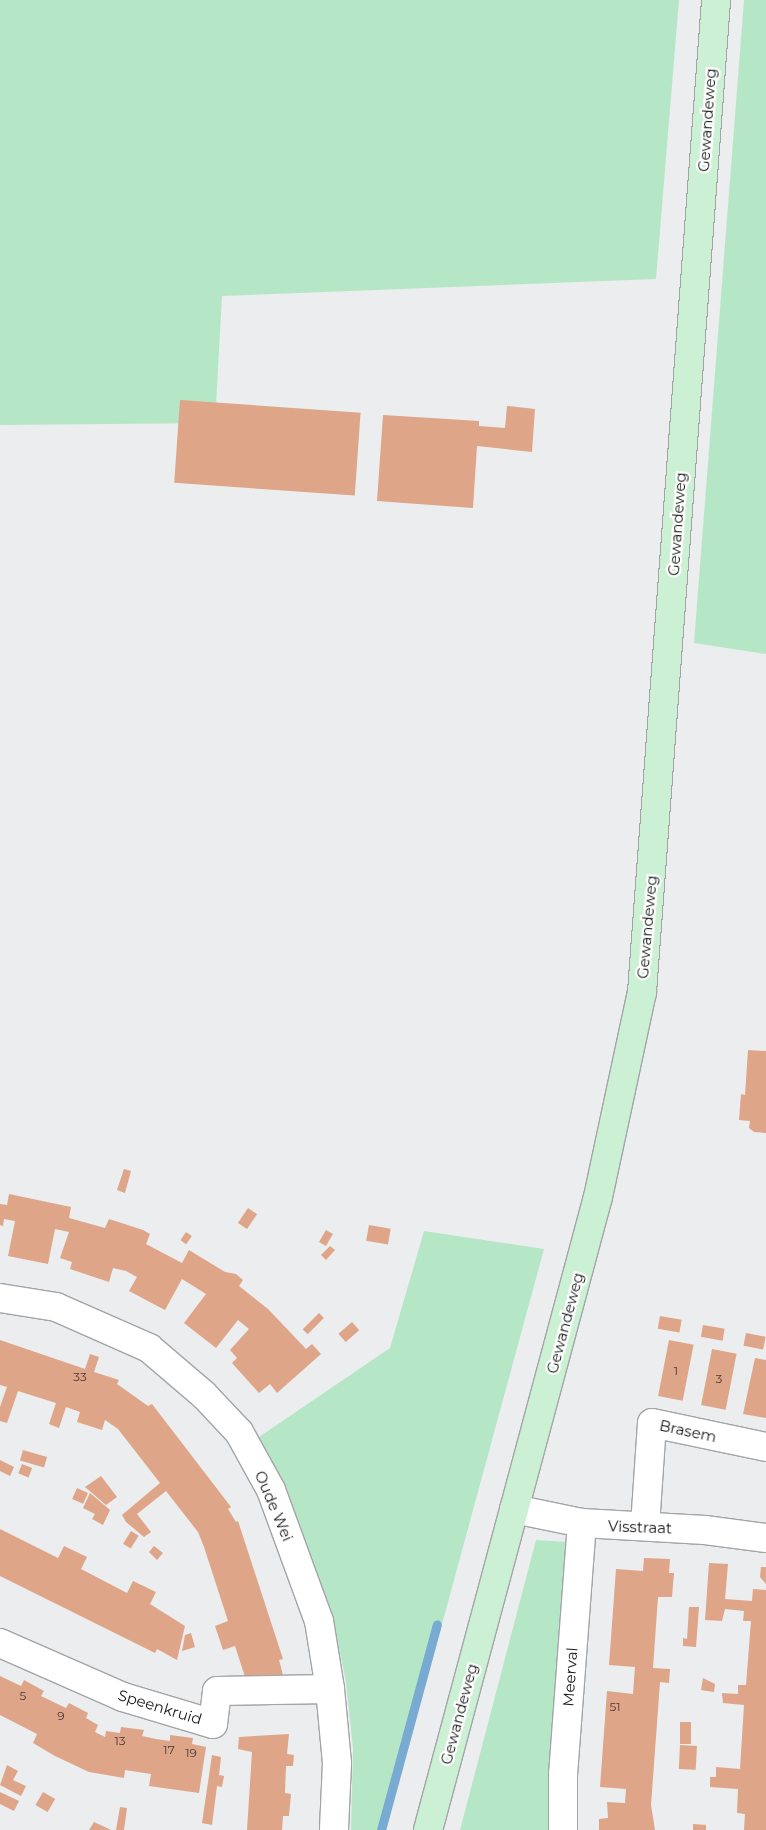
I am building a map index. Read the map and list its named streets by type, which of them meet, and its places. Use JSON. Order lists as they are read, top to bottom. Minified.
{"streets":{"street":["Gewandeweg","Brasem","Oude Wei","Visstraat","Meerval","Speenkruid"]},"crossings":[["Gewandeweg","Visstraat"],["Brasem","Visstraat"],["Oude Wei","Speenkruid"],["Visstraat","Meerval"]],"house_numbers":["1","33","3","5","51","9","13","17","19"]}
